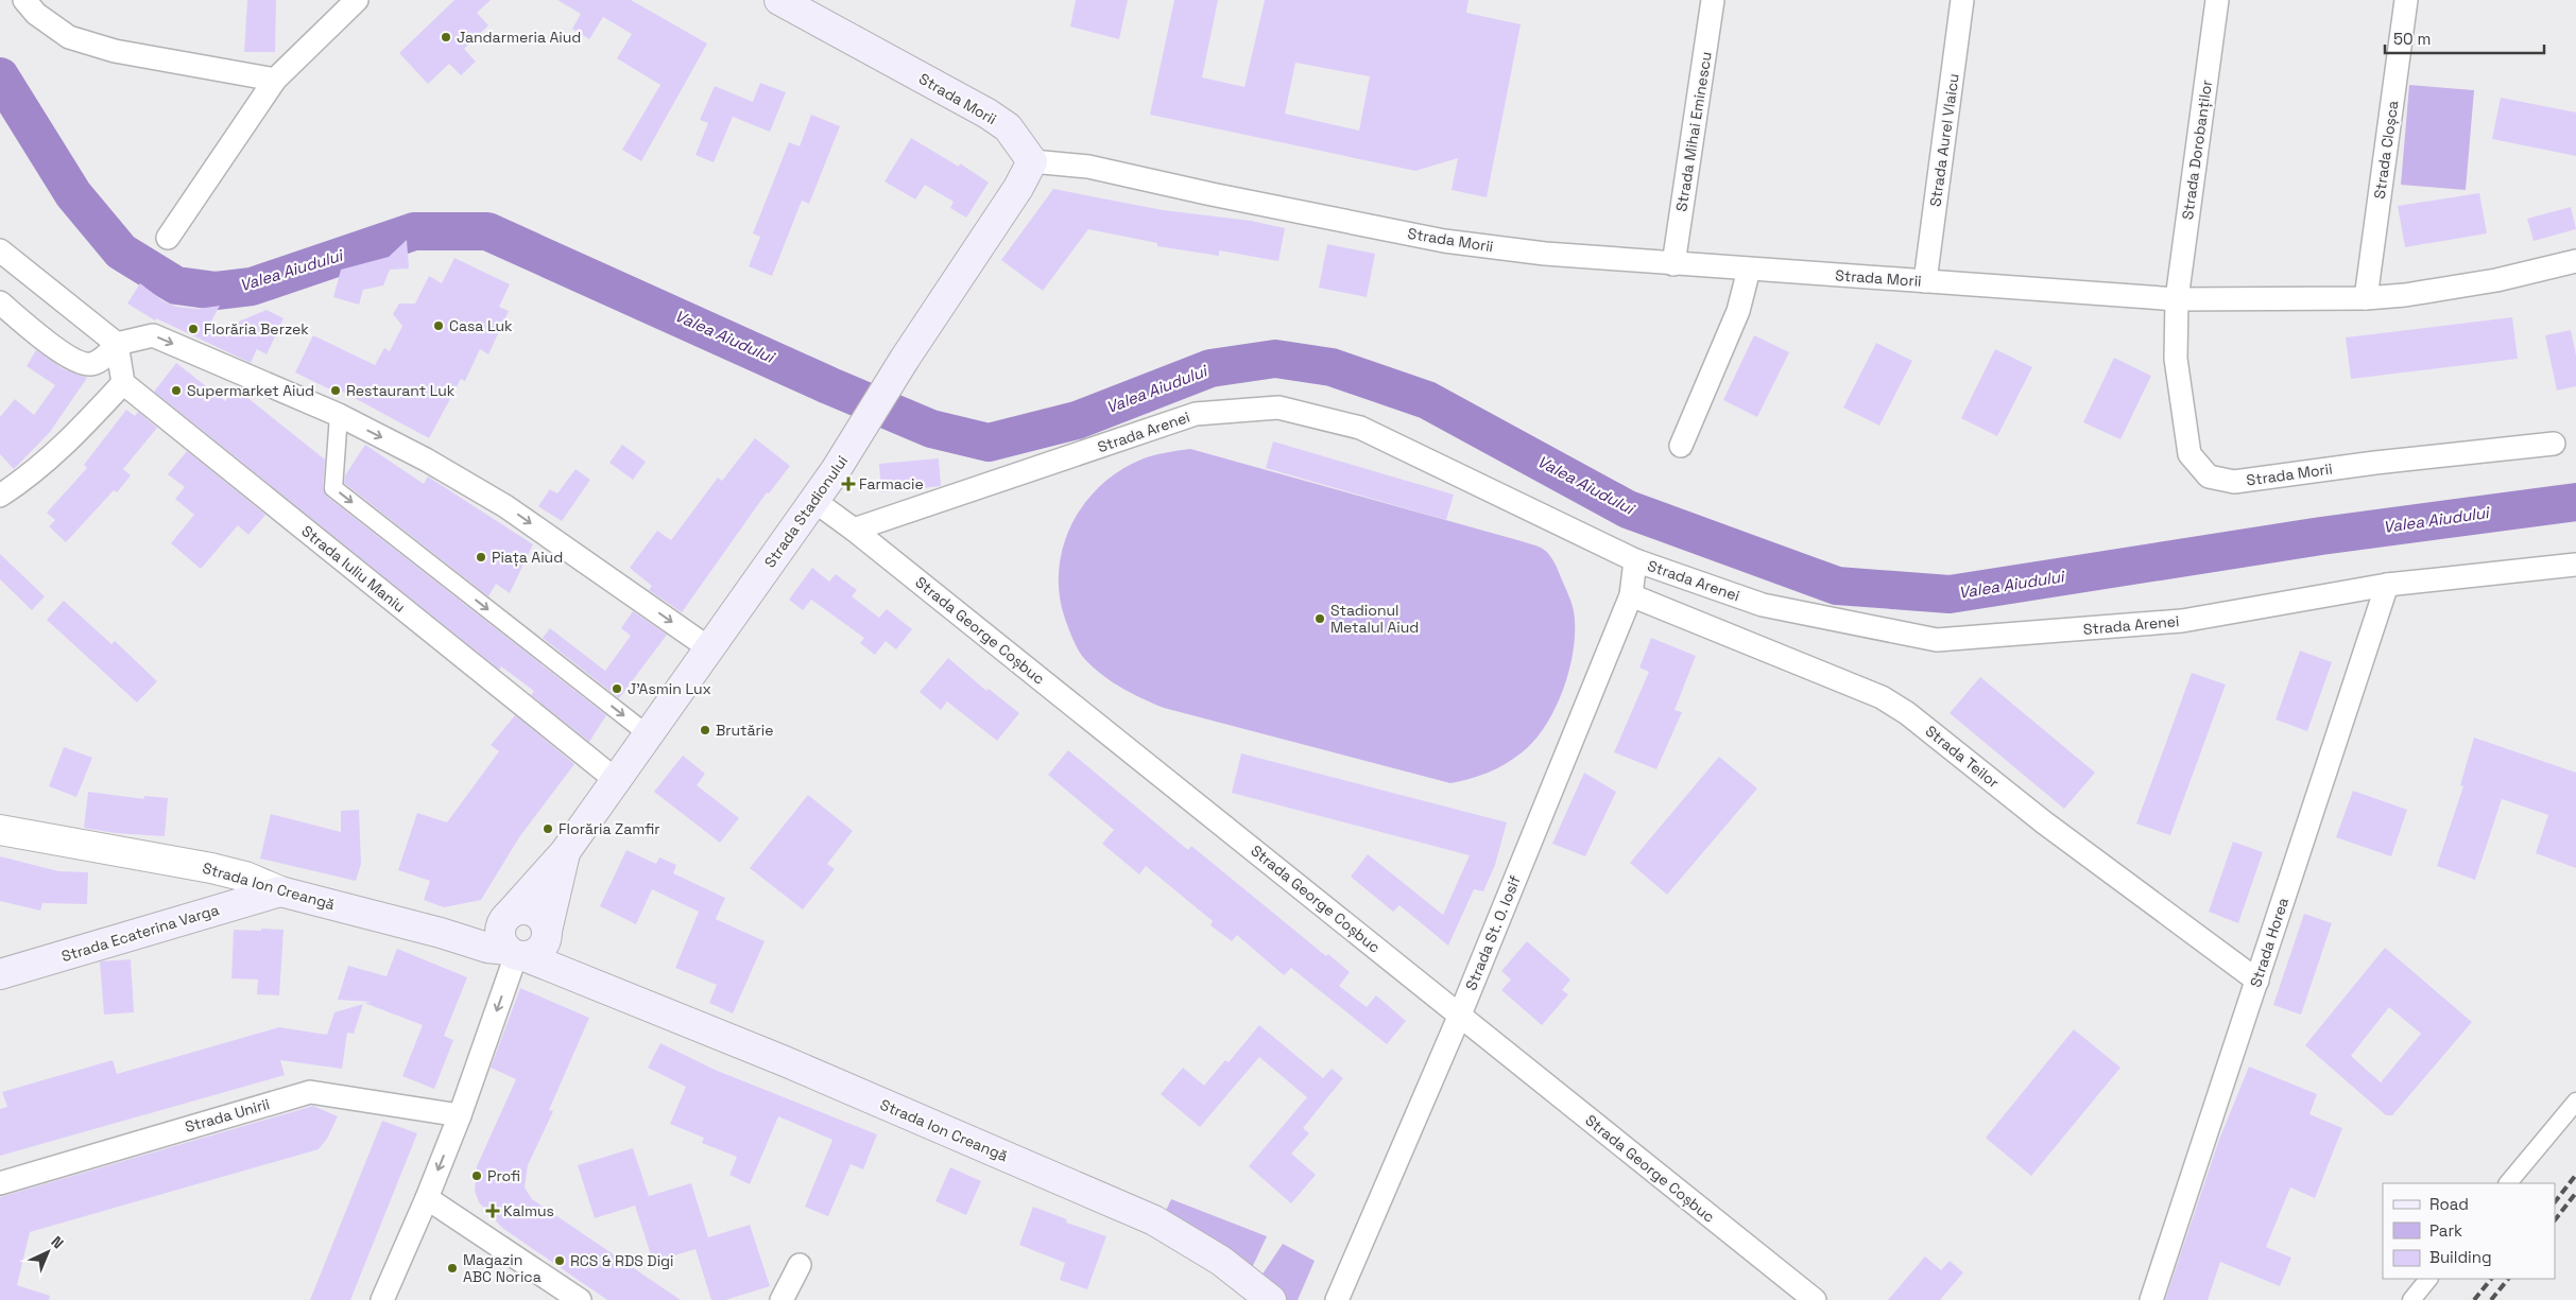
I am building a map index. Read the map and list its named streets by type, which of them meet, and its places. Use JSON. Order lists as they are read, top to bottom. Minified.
{"streets":{"main road":["Strada Morii","Strada Stadionului","Strada Ion Creangă","Strada Ecaterina Varga"],"street":["Strada Mihai Eminescu","Strada Aurel Vlaicu","Strada Dorobanților","Strada Cloșca","Strada Arenei","Strada Iuliu Maniu","Strada George Coșbuc","Strada Teilor","Strada St. O. Iosif","Strada Horea","Strada Unirii"]},"crossings":[["Strada Morii","Strada Mihai Eminescu"],["Strada Morii","Strada Aurel Vlaicu"],["Strada Morii","Strada Dorobanților"],["Strada Morii","Strada Cloșca"],["Strada Morii","Strada Stadionului"],["Strada Arenei","Strada George Coșbuc"],["Strada Arenei","Strada St. O. Iosif"],["Strada Arenei","Strada Horea"],["Strada Stadionului","Strada Iuliu Maniu"],["Strada Stadionului","Strada George Coșbuc"],["Strada Stadionului","Strada Ion Creangă"],["Strada George Coșbuc","Strada St. O. Iosif"],["Strada Teilor","Strada St. O. Iosif"],["Strada Teilor","Strada Horea"],["Strada Ion Creangă","Strada Ecaterina Varga"]],"water":["Valea Aiudului"],"places":{"other":["Jandarmeria Aiud","Casa Luk","Florăria Berzek","Supermarket Aiud","Restaurant Luk","Piața Aiud","Stadionul Metalul Aiud","J'Asmin Lux","Brutărie","Florăria Zamfir","Profi","RCS & RDS Digi","Magazin ABC Norica"],"health":["Farmacie","Kalmus"]},"legend":["Road","Park","Building"],"scale_bar":"50 m","north":"top right"}
